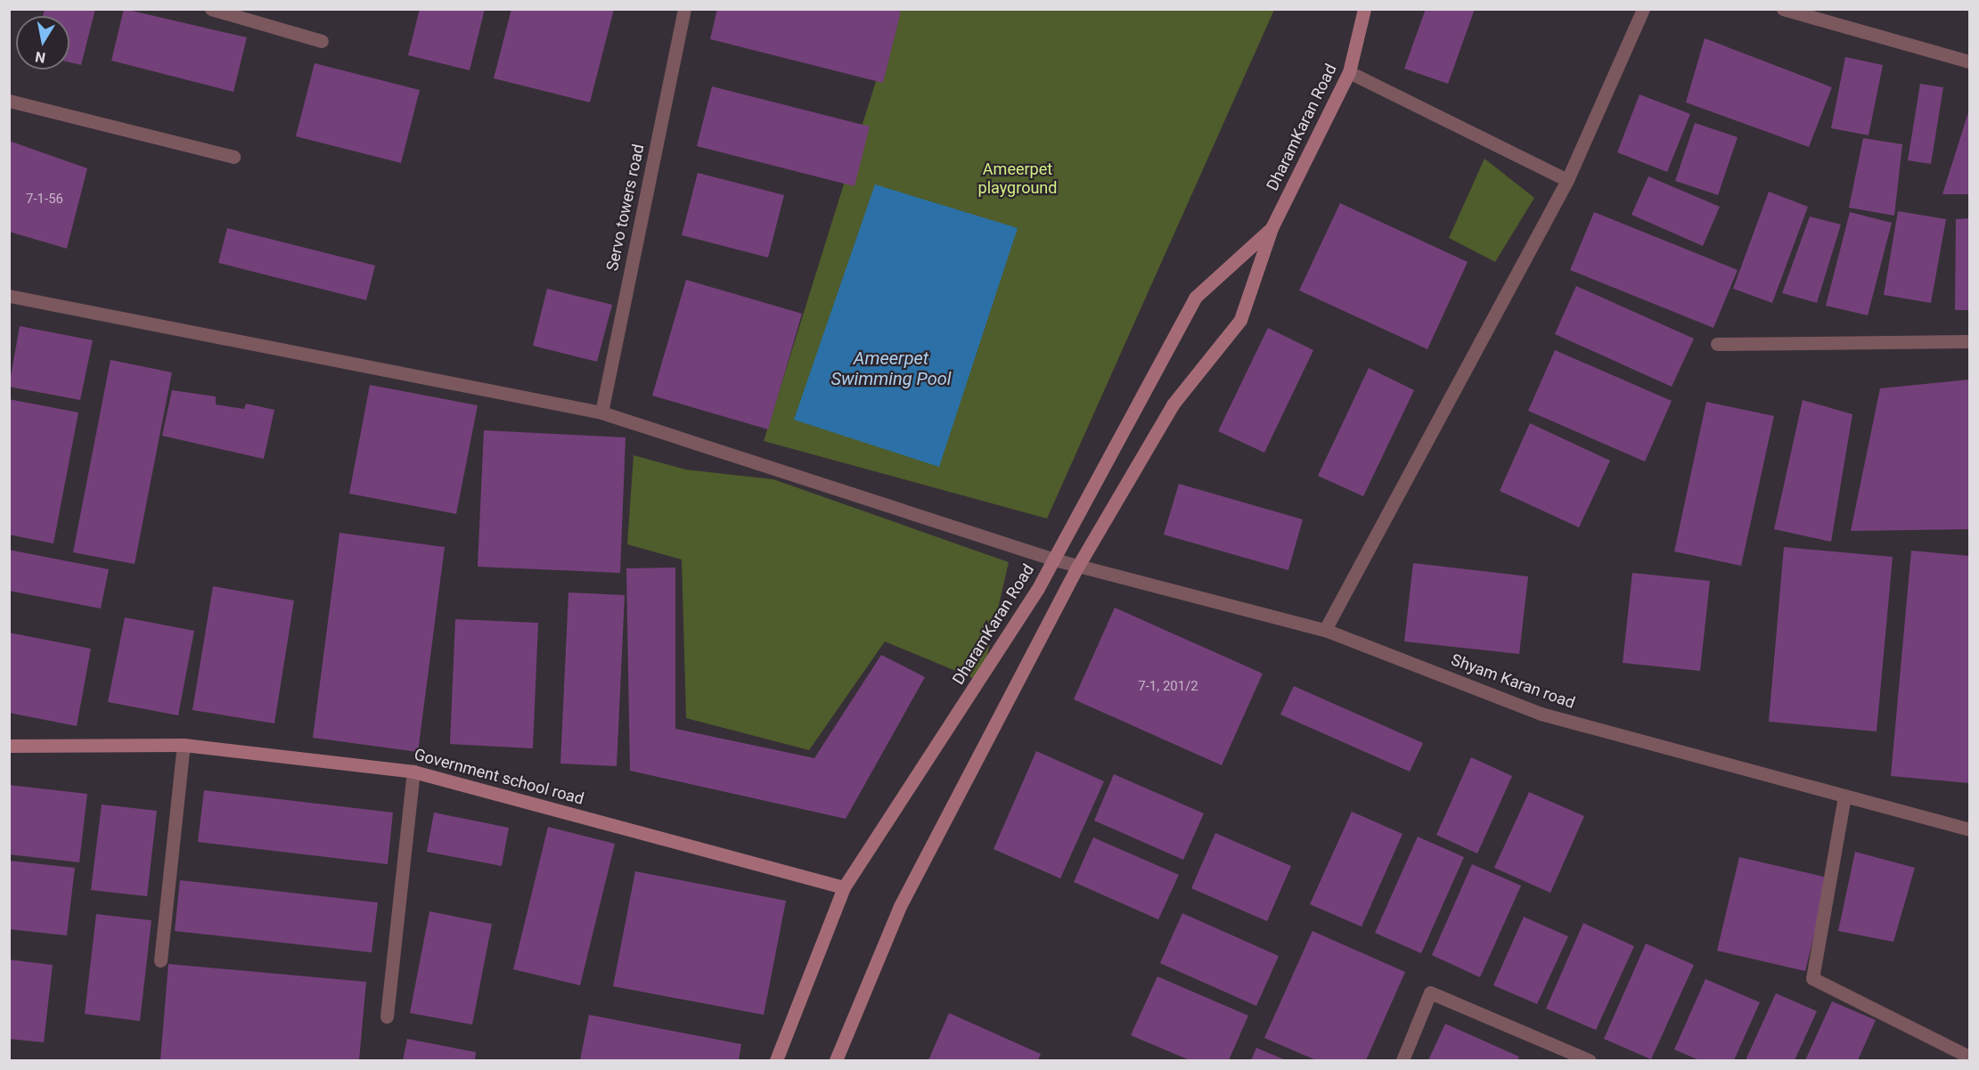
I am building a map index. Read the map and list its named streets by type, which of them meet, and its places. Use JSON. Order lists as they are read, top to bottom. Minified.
{"streets":{"street":["DharamKaran Road","Servo towers road","Shyam Karan road","Government school road"]},"crossings":[["DharamKaran Road","Shyam Karan road"],["DharamKaran Road","Government school road"],["Servo towers road","Shyam Karan road"]],"water":["Ameerpet Swimming Pool"],"parks":["Ameerpet playground"],"house_numbers":["7-1-56","7-1, 201/2"],"north":"bottom"}
